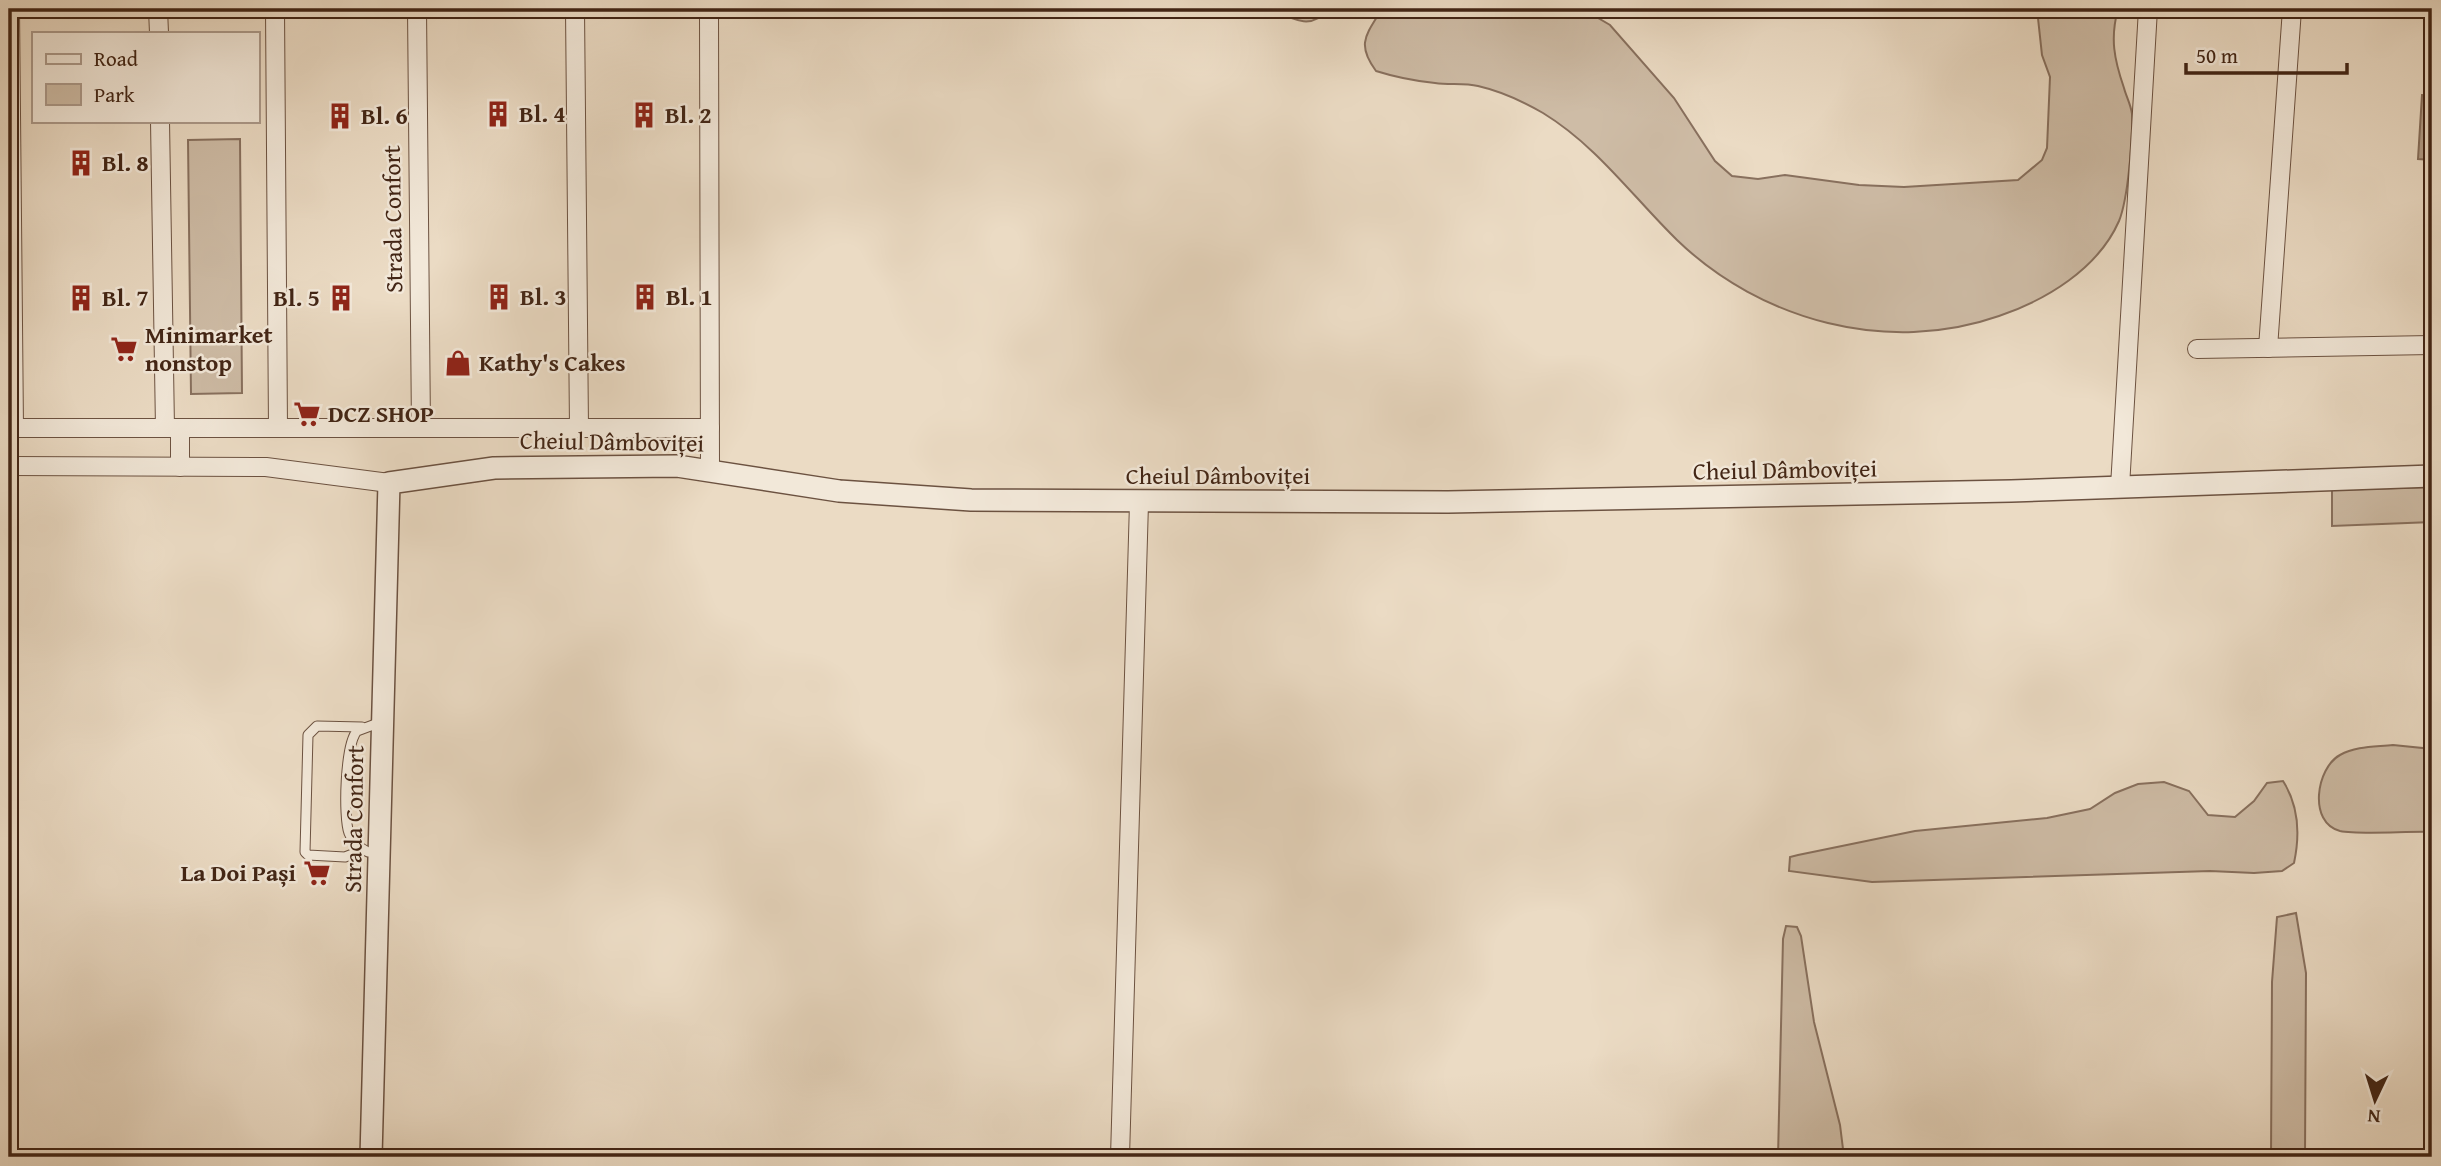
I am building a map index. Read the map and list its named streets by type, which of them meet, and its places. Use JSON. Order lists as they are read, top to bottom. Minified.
{"streets":{"street":["Strada Confort","Cheiul Dâmboviței"]},"crossings":[["Strada Confort","Cheiul Dâmboviței"]],"places":{"building":["Bl. 4","Bl. 2","Bl. 6","Bl. 8","Bl. 3","Bl. 1","Bl. 7","Bl. 5"],"supermarket":["Minimarket nonstop","DCZ SHOP","La Doi Pași"],"shop":["Kathy's Cakes"]},"legend":["Road","Park"],"scale_bar":"50 m","north":"bottom"}
